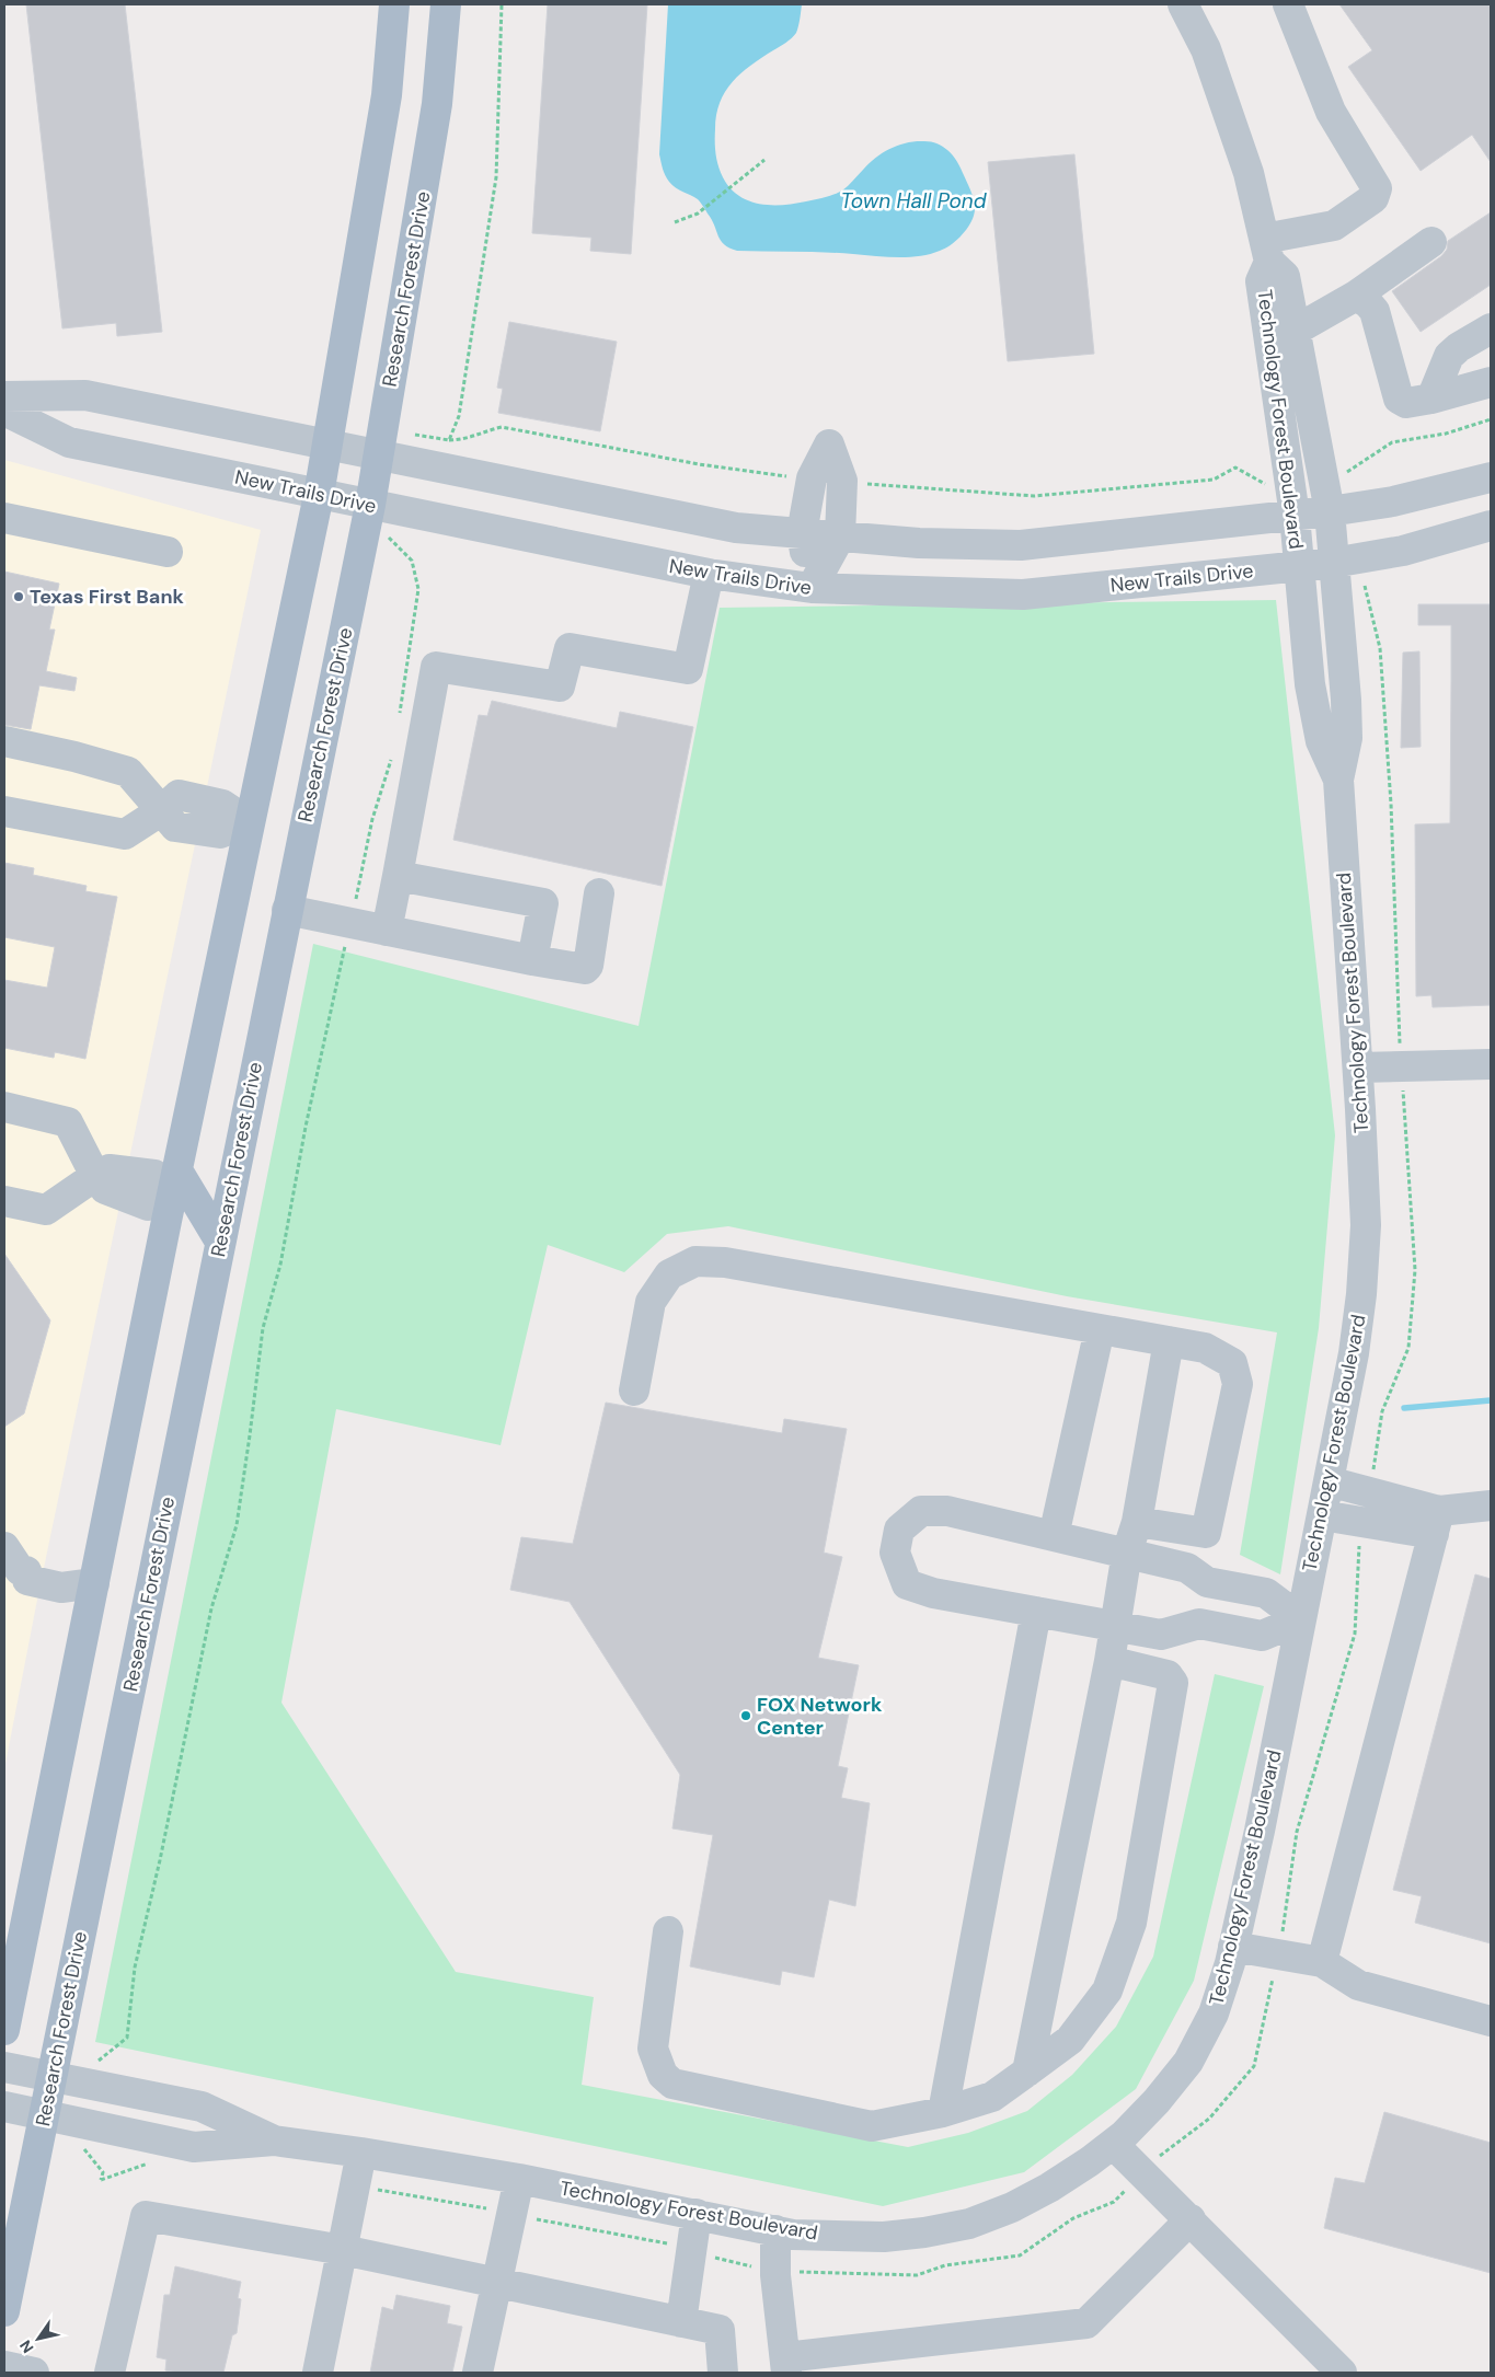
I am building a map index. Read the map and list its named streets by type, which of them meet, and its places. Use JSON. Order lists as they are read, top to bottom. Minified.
{"streets":{"main road":["Research Forest Drive"],"street":["Technology Forest Boulevard","New Trails Drive"]},"crossings":[["Research Forest Drive","Technology Forest Boulevard"],["Research Forest Drive","New Trails Drive"],["Technology Forest Boulevard","New Trails Drive"]],"water":["Town Hall Pond"],"places":["Texas First Bank","FOX Network Center"],"north":"bottom left"}
